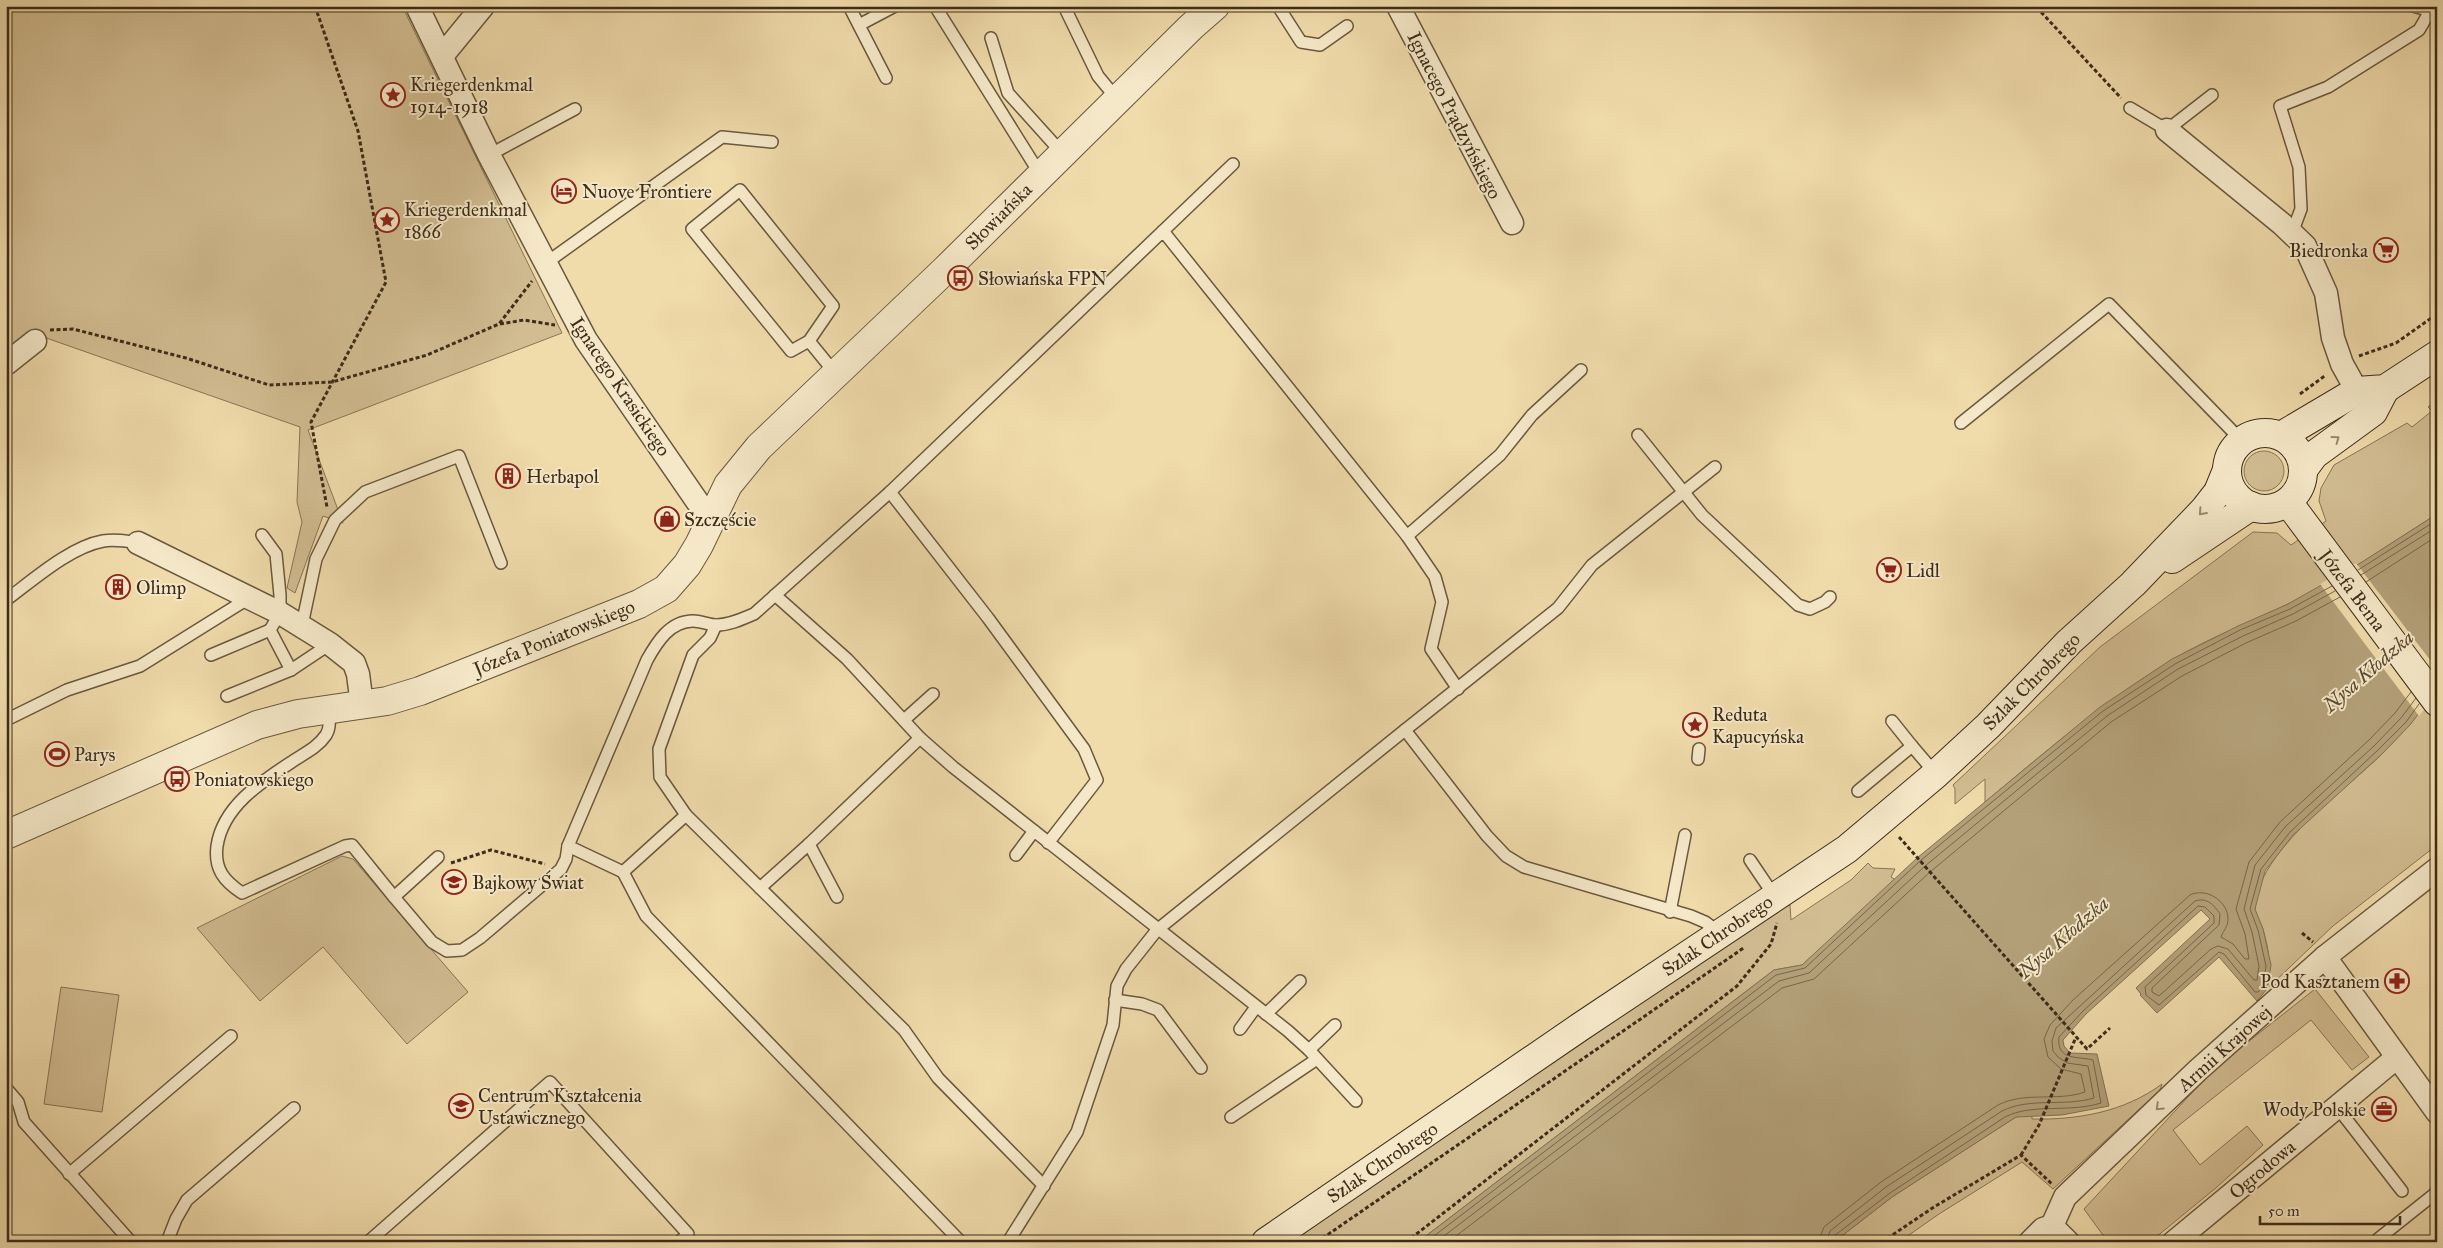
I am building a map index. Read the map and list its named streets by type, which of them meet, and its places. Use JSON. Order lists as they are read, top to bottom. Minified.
{"streets":{"main road":["Słowiańska","Józefa Bema","Józefa Poniatowskiego","Szlak Chrobrego"],"street":["Ignacego Prądzyńskiego","Ignacego Krasickiego","Armii Krajowej","Ogrodowa"]},"crossings":[["Słowiańska","Ignacego Krasickiego"],["Słowiańska","Józefa Poniatowskiego"],["Ignacego Krasickiego","Józefa Poniatowskiego"],["Józefa Bema","Szlak Chrobrego"]],"one_way":["Armii Krajowej"],"water":["Nysa Kłodzka"],"places":{"place":["Kriegerdenkmal 1914-1918","Kriegerdenkmal 1866","Reduta Kapucyńska"],"hotel":["Nuove Frontiere"],"supermarket":["Biedronka","Lidl"],"bus stop":["Słowiańska FPN","Poniatowskiego"],"building":["Herbapol","Olimp"],"shop":["Szczęście"],"sports":["Parys"],"school or university":["Bajkowy Świat","Centrum Kształcenia Ustawicznego"],"pharmacy":["Pod Kasztanem"],"office":["Wody Polskie"]},"scale_bar":"50 m"}
